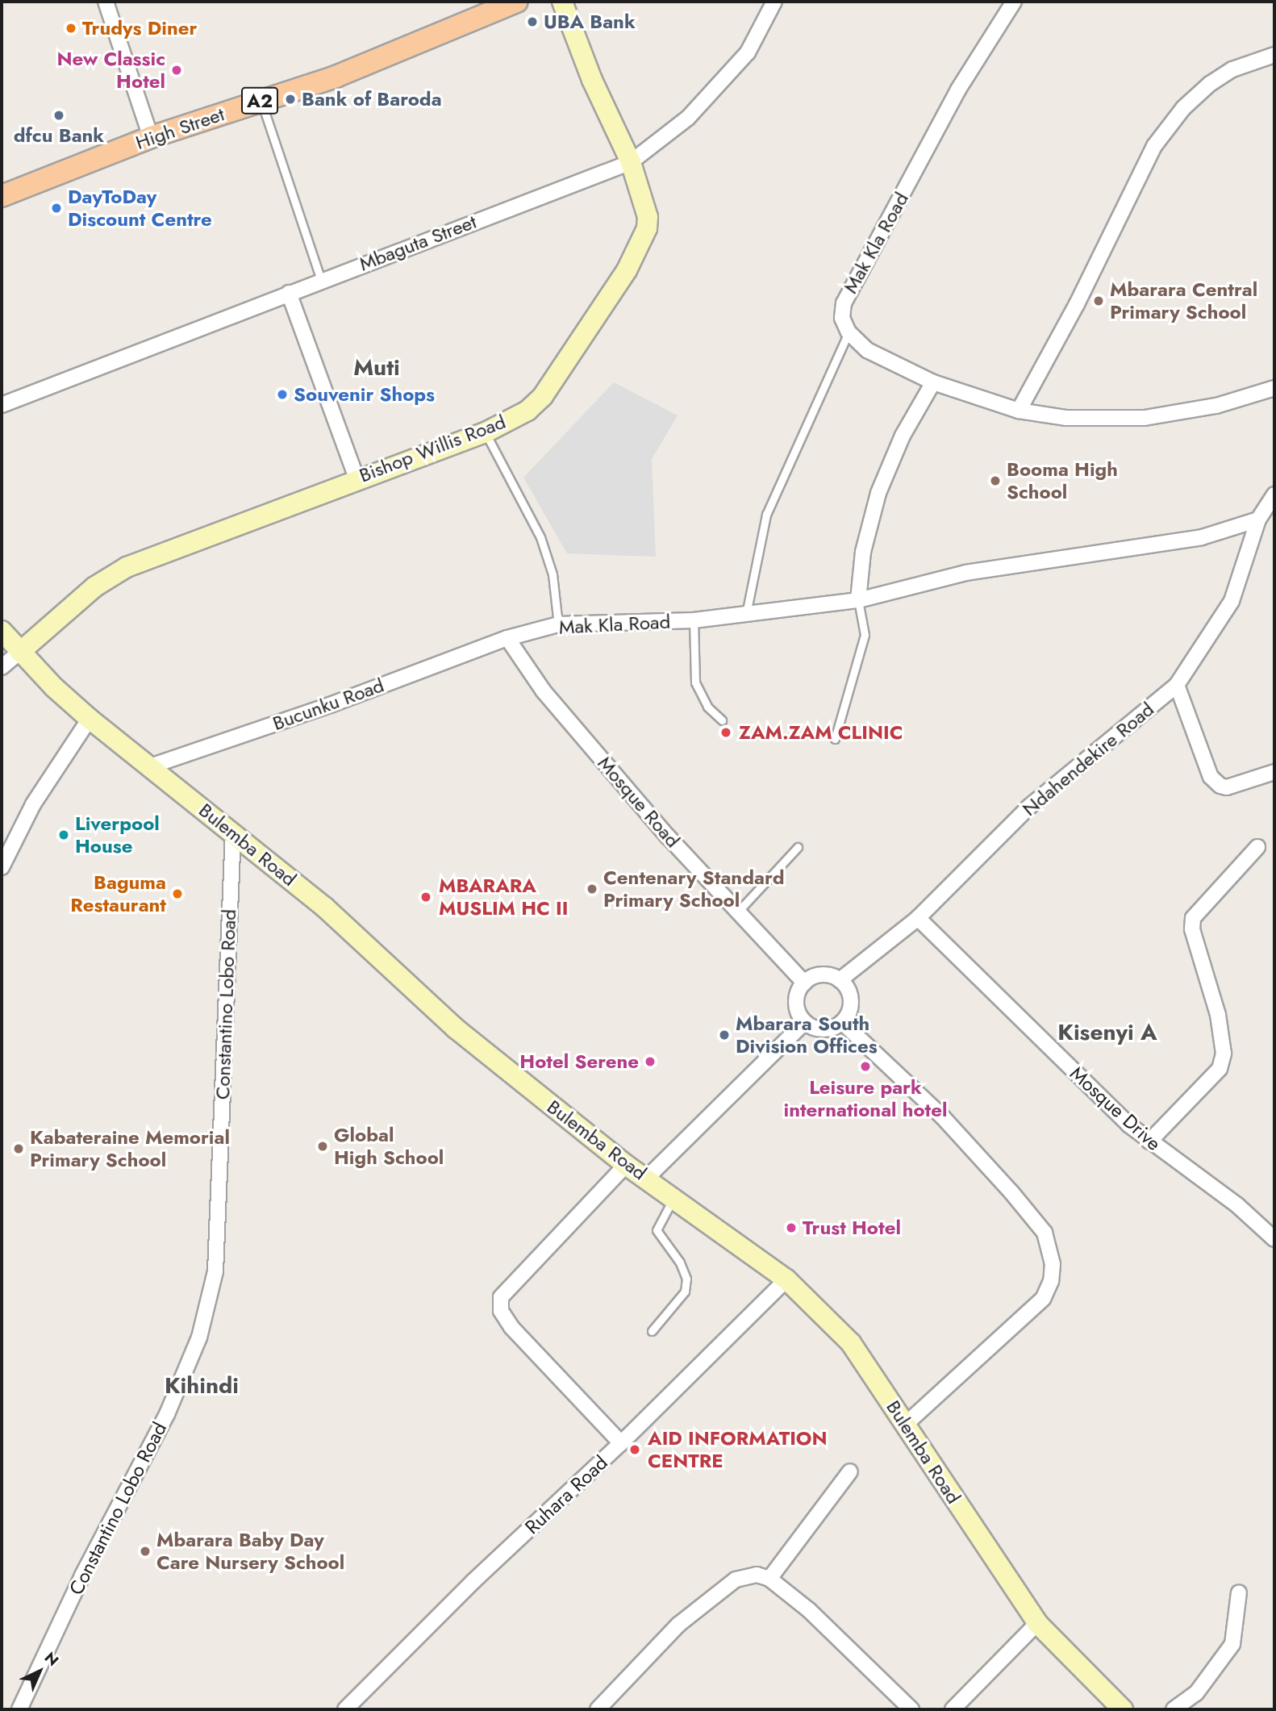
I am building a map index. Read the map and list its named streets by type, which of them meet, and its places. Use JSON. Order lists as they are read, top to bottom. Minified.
{"streets":{"main road":["A2","High Street","Bishop Willis Road","Bulemba Road"],"street":["Mbaguta Street","Mak Kla Road","Bucunku Road","Ndahendekire Road","Mosque Road","Constantino Lobo Road","Mosque Drive","Ruhara Road"]},"crossings":[["Mbaguta Street","Bishop Willis Road"],["Mak Kla Road","Bucunku Road"],["Mak Kla Road","Ndahendekire Road"],["Mak Kla Road","Mosque Road"],["Bishop Willis Road","Bulemba Road"],["Bucunku Road","Mosque Road"],["Bucunku Road","Bulemba Road"],["Ndahendekire Road","Mosque Road"],["Ndahendekire Road","Mosque Drive"],["Bulemba Road","Constantino Lobo Road"],["Bulemba Road","Ruhara Road"]],"districts":["Muti","Kisenyi A","Kihindi"],"places":["UBA Bank","Trudys Diner","New Classic Hotel","Bank of Baroda","dfcu Bank","DayToDay Discount Centre","Mbarara Central Primary School","Souvenir Shops","Booma High School","ZAM.ZAM CLINIC","Liverpool House","Centenary Standard Primary School","Baguma Restaurant","MBARARA MUSLIM HC II","Mbarara South Division Offices","Hotel Serene","Leisure park international hotel","Global High School","Kabateraine Memorial Primary School","Trust Hotel","AID INFORMATION CENTRE","Mbarara Baby Day Care Nursery School"],"north":"top right"}
